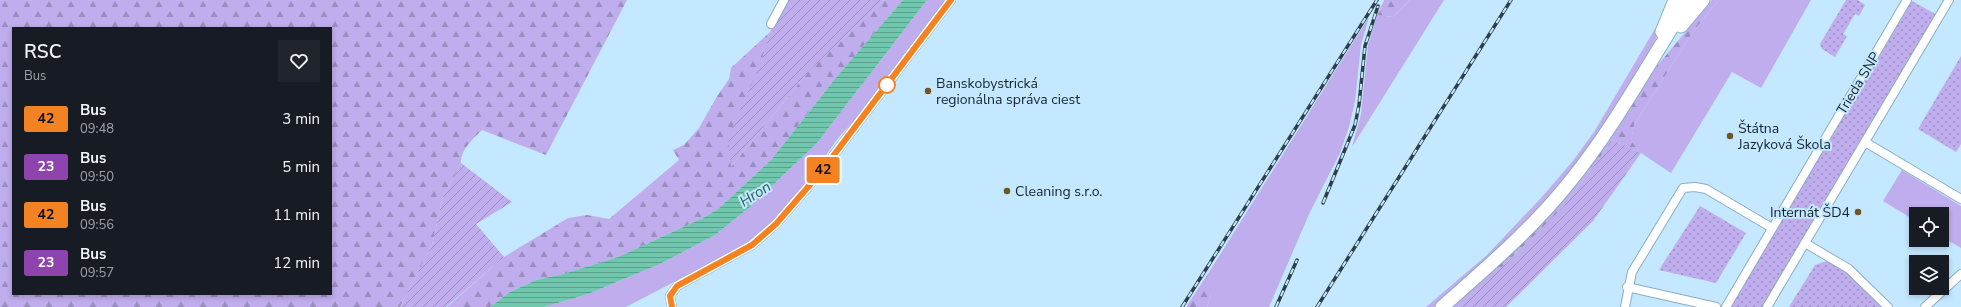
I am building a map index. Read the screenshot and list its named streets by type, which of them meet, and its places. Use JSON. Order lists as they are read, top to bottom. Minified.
{"streets":{"street":["Trieda SNP"]},"water":["Hron"],"places":["Banskobystrická regionálna správa ciest","Štátna Jazyková Škola","Cleaning s.r.o.","Internát ŠD4"],"lines":["bus line 42"],"page":{"on_map":"42","heading":["RSC","Bus"],"list":[{"mark":"42","name":"Bus","note":"09:48","value":"3 min"},{"mark":"23","name":"Bus","note":"09:50","value":"5 min"},{"mark":"42","name":"Bus","note":"09:56","value":"11 min"},{"mark":"23","name":"Bus","note":"09:57","value":"12 min"}]}}
